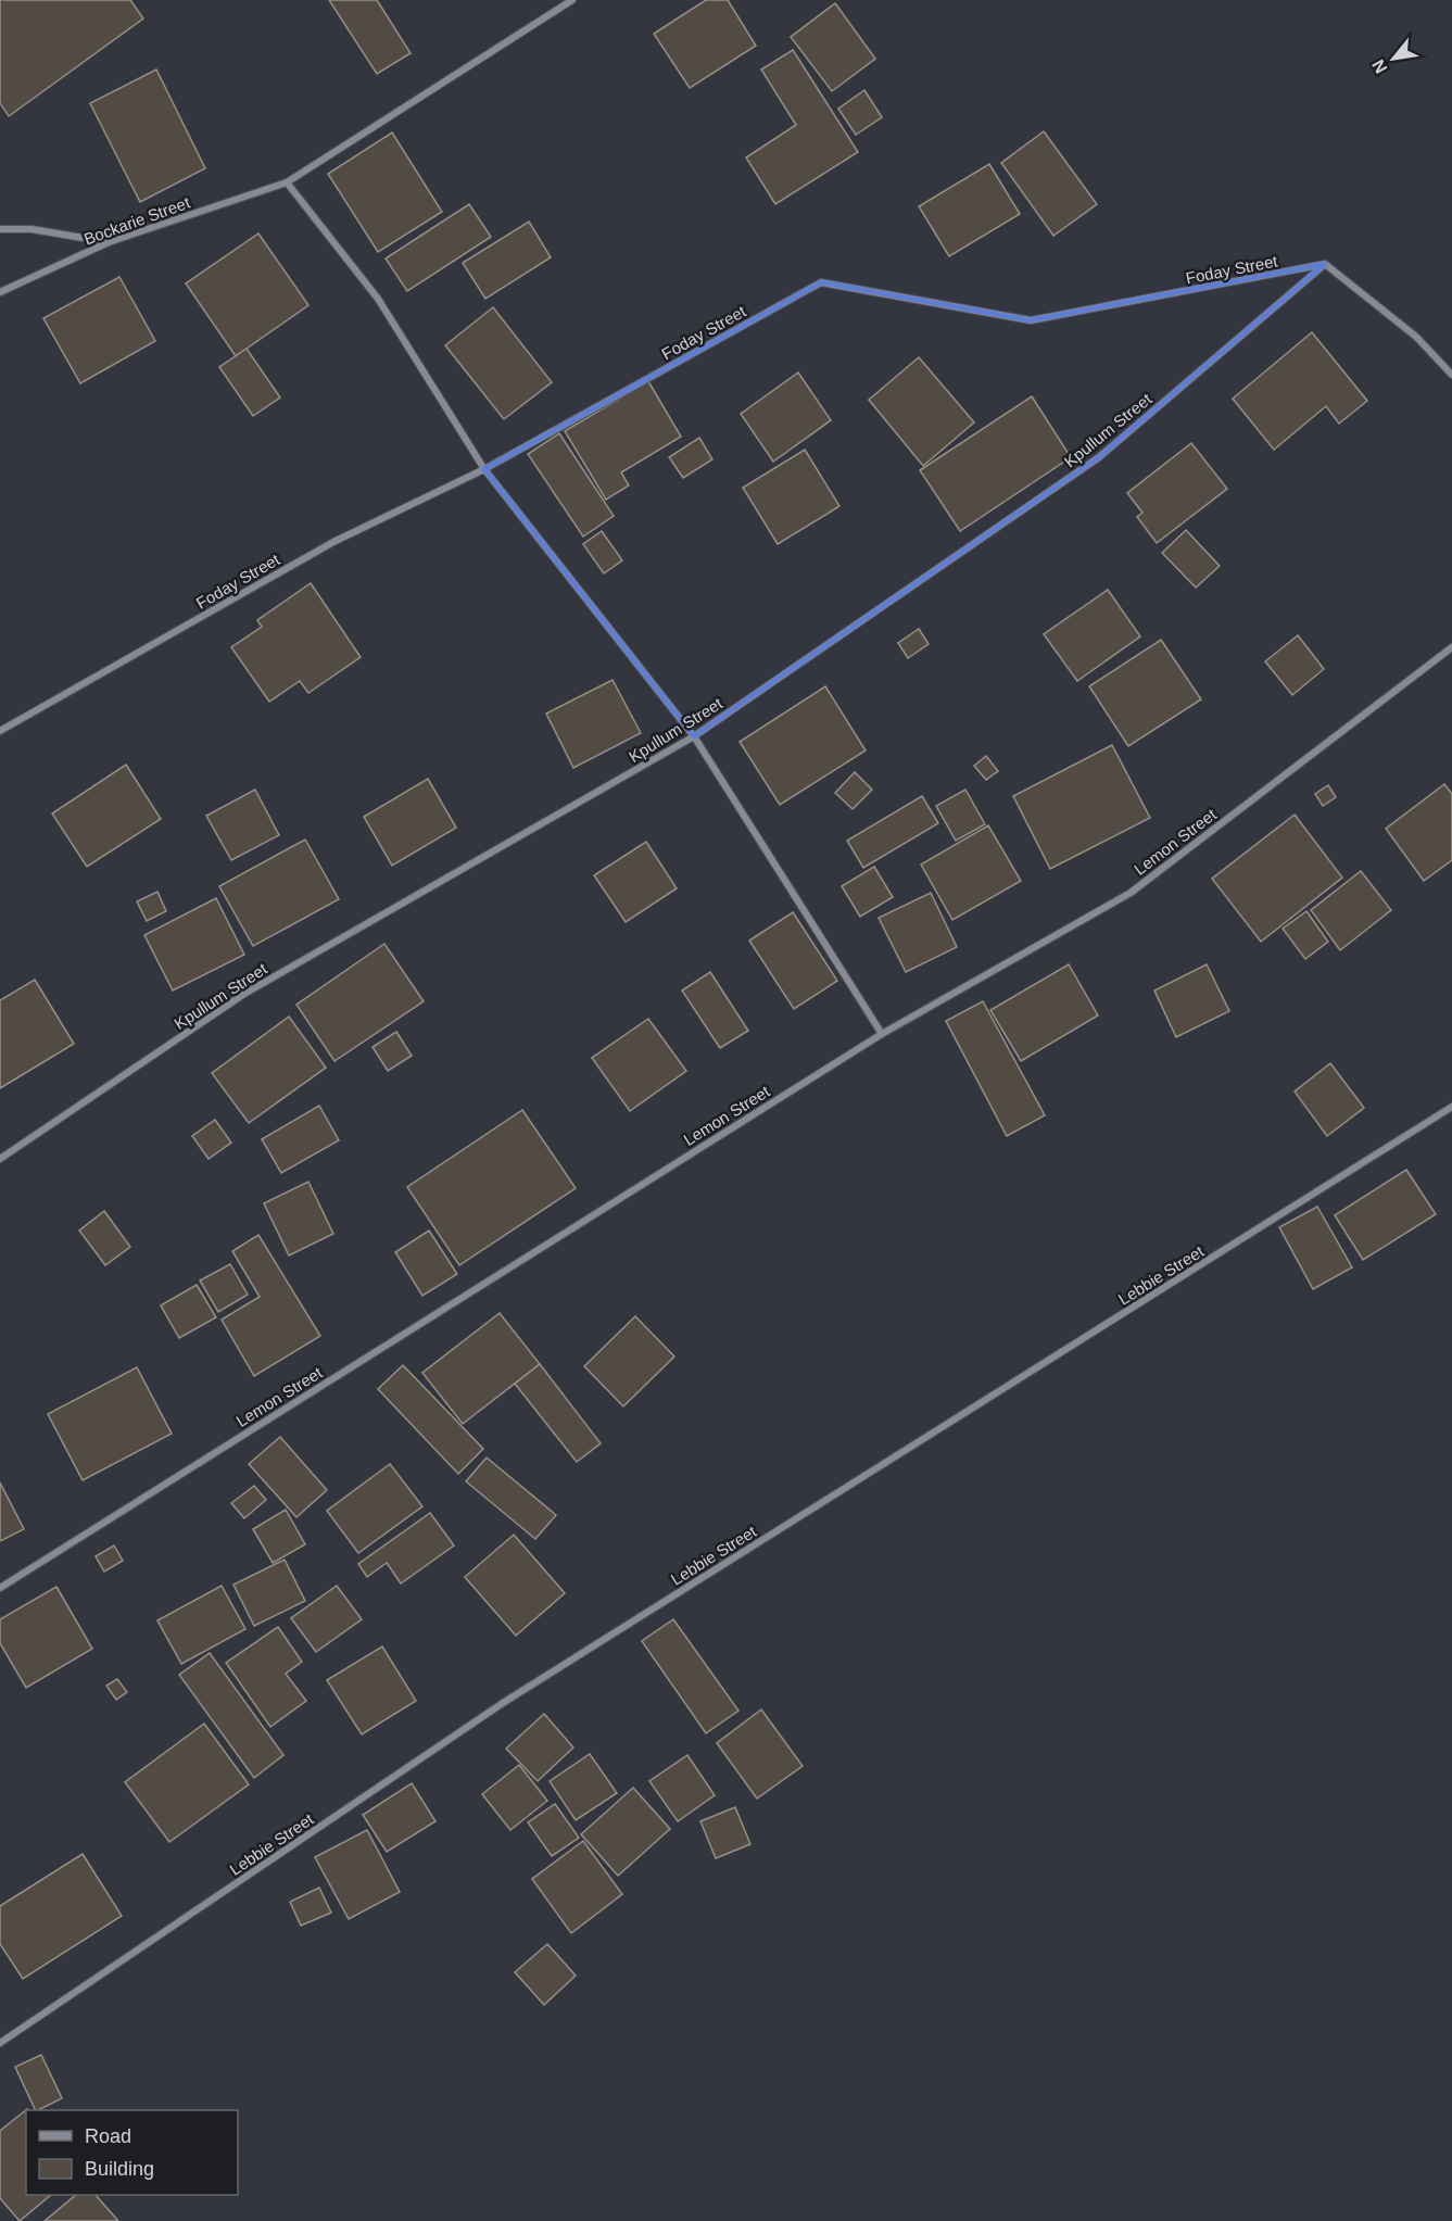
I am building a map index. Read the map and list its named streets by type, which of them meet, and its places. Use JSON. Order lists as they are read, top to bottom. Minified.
{"streets":{"street":["Bockarie Street","Foday Street","Kpullum Street","Lemon Street","Lebbie Street"]},"crossings":[["Foday Street","Kpullum Street"]],"legend":["Road","Building"],"north":"bottom left"}
